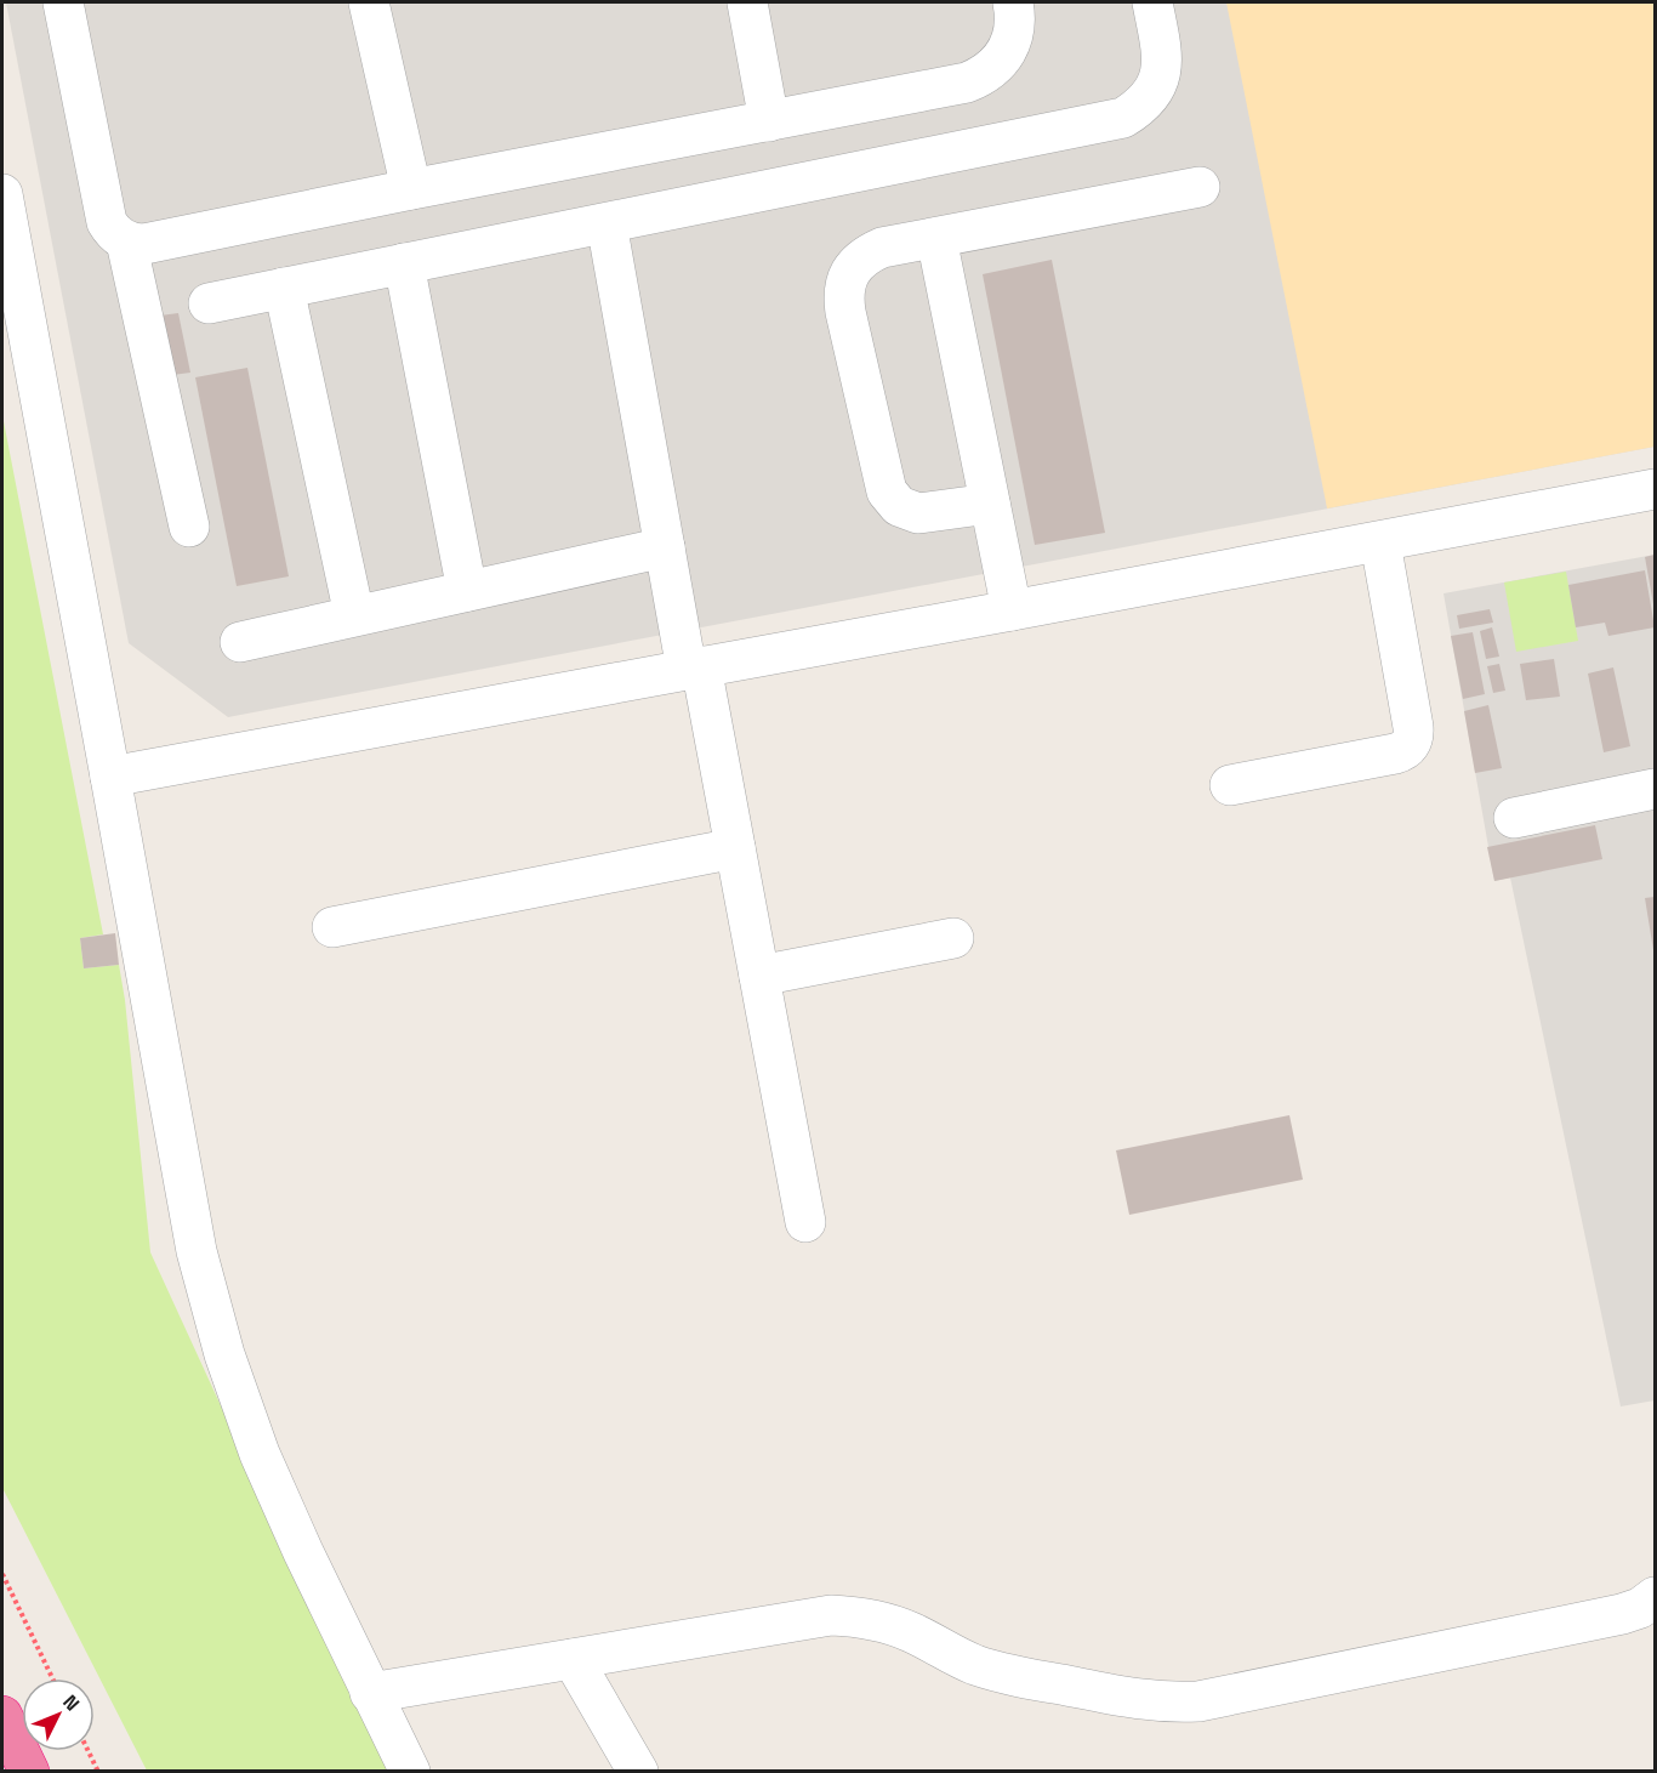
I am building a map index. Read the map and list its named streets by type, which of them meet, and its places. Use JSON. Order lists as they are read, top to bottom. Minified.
{"north":"top right"}
